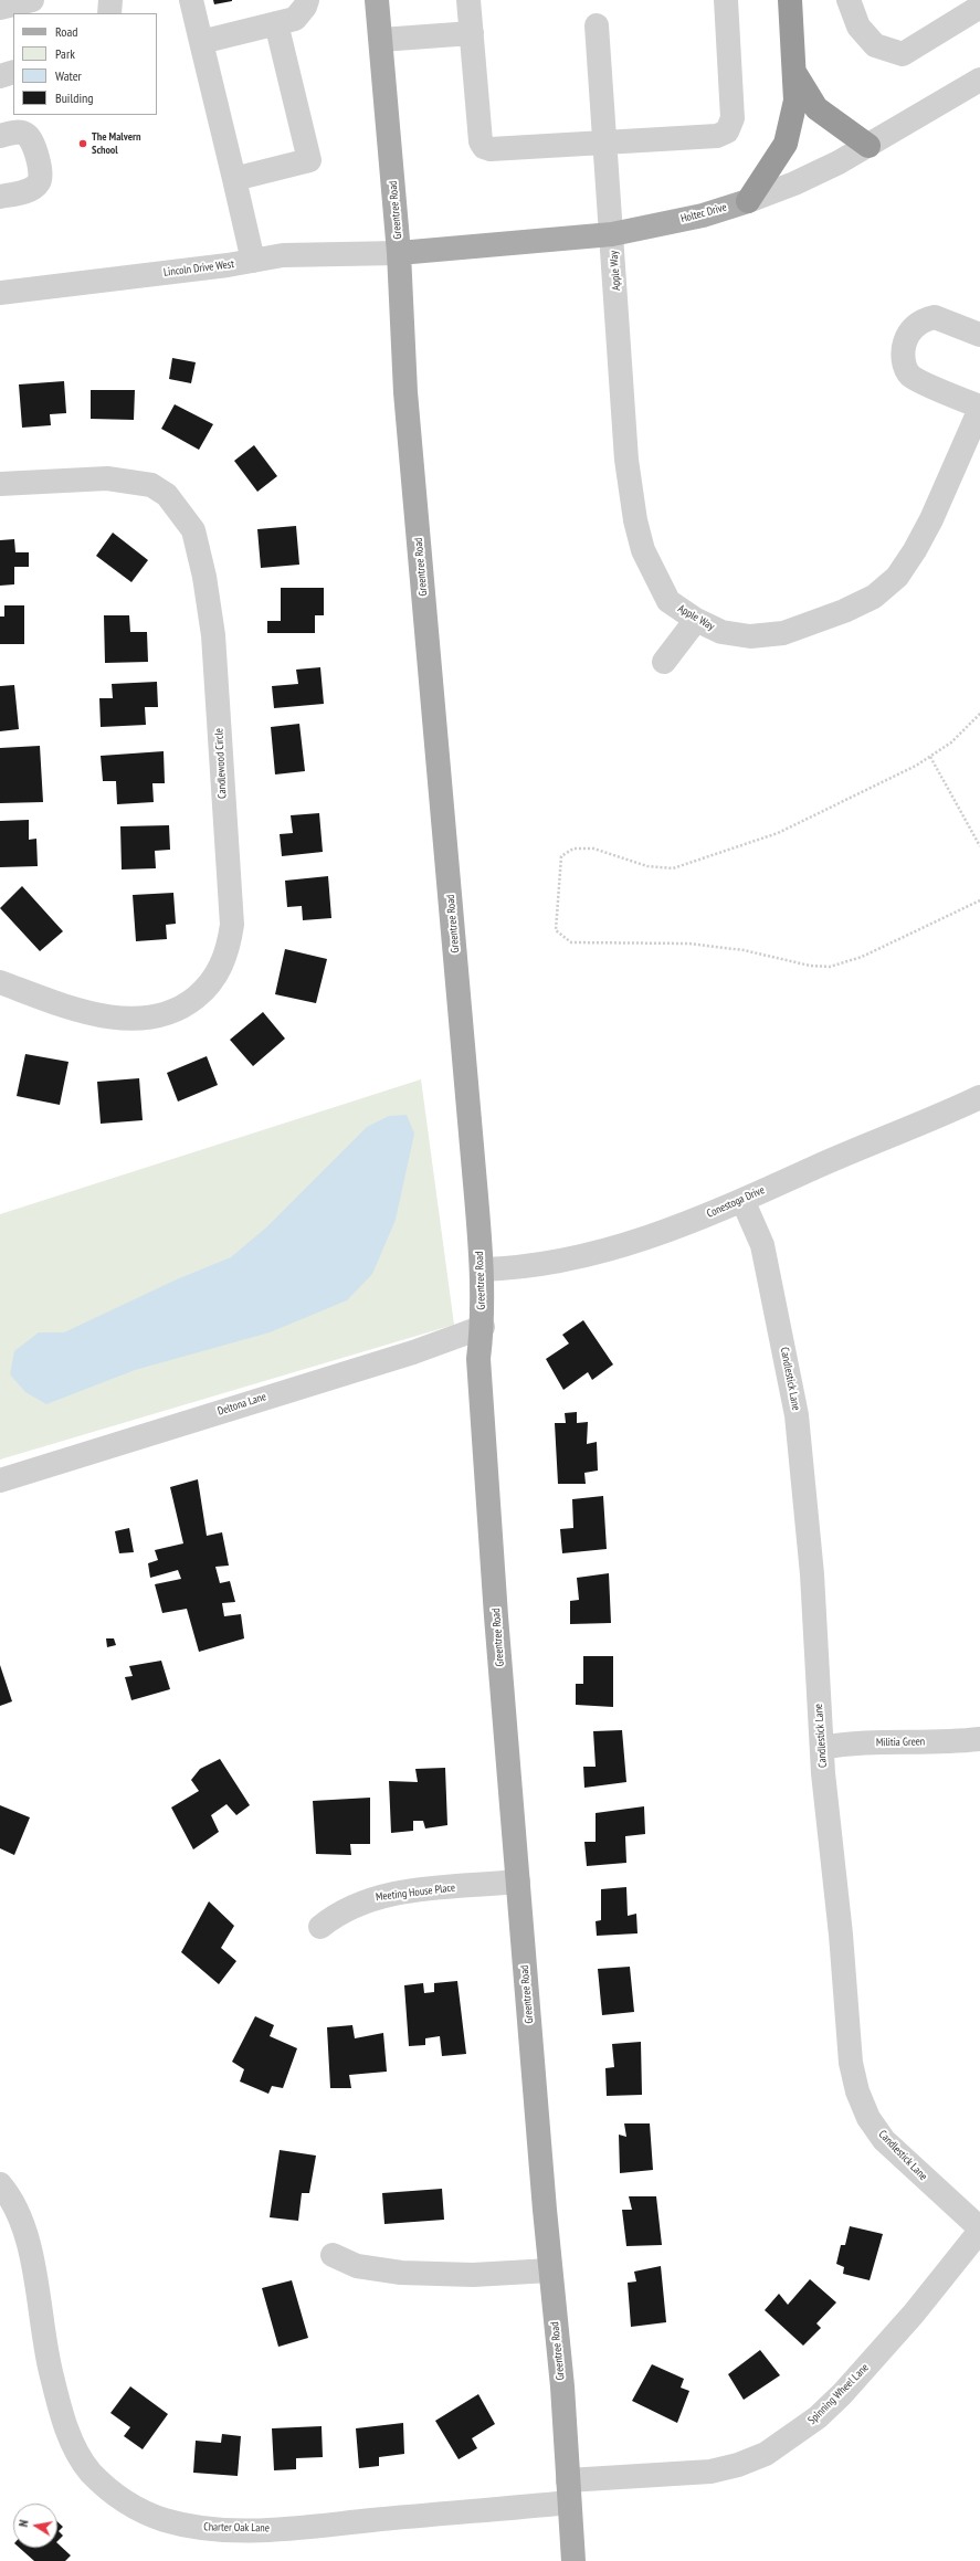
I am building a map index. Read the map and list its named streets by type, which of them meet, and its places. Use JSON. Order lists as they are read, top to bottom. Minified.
{"streets":{"main road":["Greentree Road","Holtec Drive"],"street":["Lincoln Drive West","Apple Way","Candlewood Circle","Conestoga Drive","Candlestick Lane","Deltona Lane","Militia Green","Meeting House Place","Spinning Wheel Lane","Charter Oak Lane"]},"crossings":[["Greentree Road","Holtec Drive"],["Greentree Road","Lincoln Drive West"],["Greentree Road","Conestoga Drive"],["Greentree Road","Deltona Lane"],["Greentree Road","Meeting House Place"],["Greentree Road","Spinning Wheel Lane"],["Greentree Road","Charter Oak Lane"],["Holtec Drive","Lincoln Drive West"],["Holtec Drive","Apple Way"],["Conestoga Drive","Candlestick Lane"],["Candlestick Lane","Militia Green"],["Candlestick Lane","Spinning Wheel Lane"],["Spinning Wheel Lane","Charter Oak Lane"]],"places":["The Malvern School"],"legend":["Road","Park","Water","Building"],"north":"left"}
